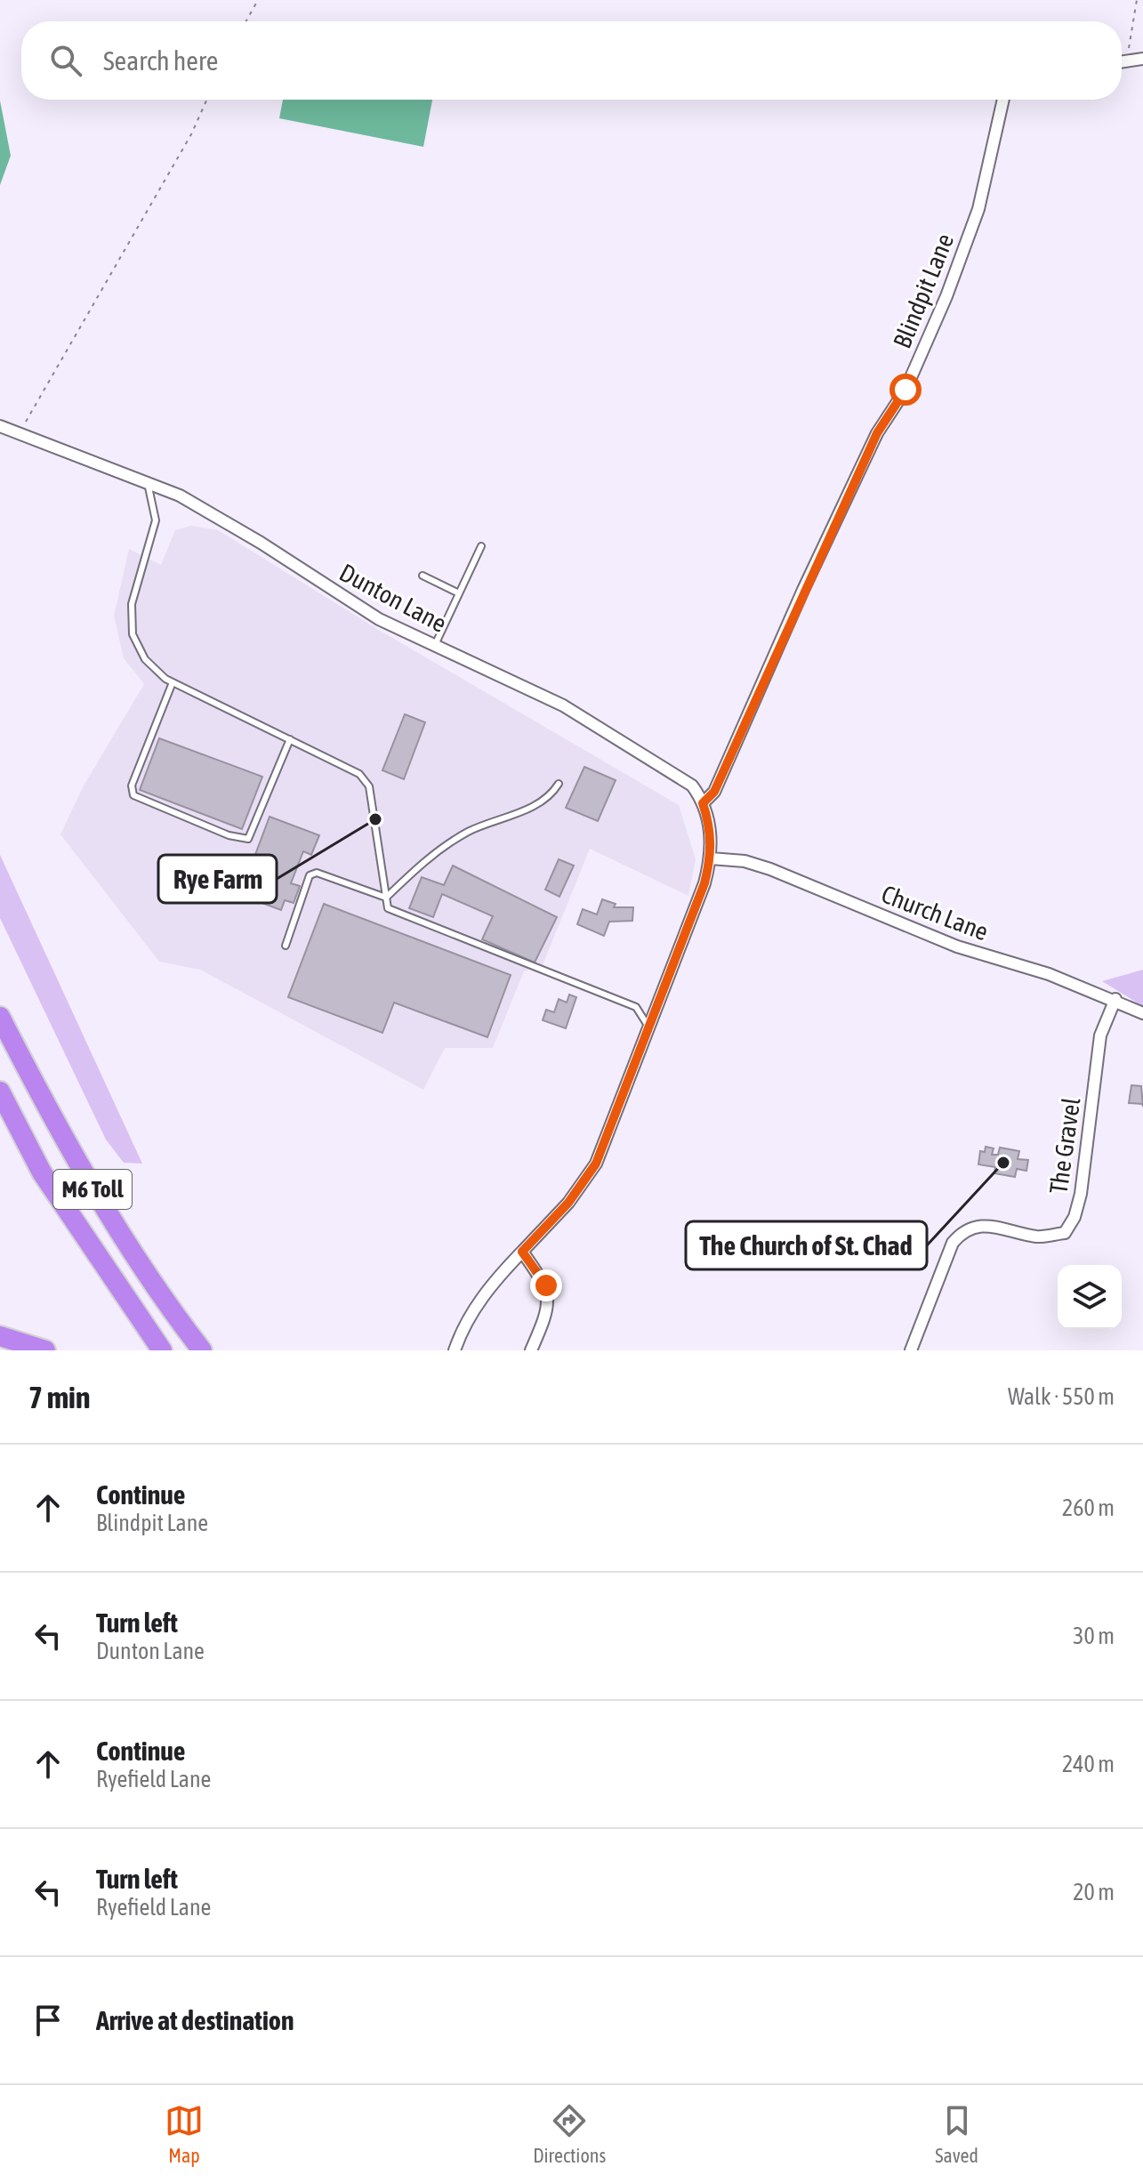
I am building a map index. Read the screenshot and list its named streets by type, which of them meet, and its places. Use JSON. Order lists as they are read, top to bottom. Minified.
{"streets":{"highway":["M6 Toll"],"street":["Blindpit Lane","Dunton Lane","Church Lane","The Gravel"]},"crossings":[["Blindpit Lane","Dunton Lane"],["Dunton Lane","Church Lane"],["Church Lane","The Gravel"]],"places":["Rye Farm","The Church of St. Chad"],"page":{"search":"Search here","heading":["7 min","Walk · 550 m"],"list":[["Continue","Blindpit Lane","260 m"],["Turn left","Dunton Lane","30 m"],["Continue","Ryefield Lane","240 m"],["Turn left","Ryefield Lane","20 m"],"Arrive at destination"],"nav":["Map","Directions","Saved"]}}
